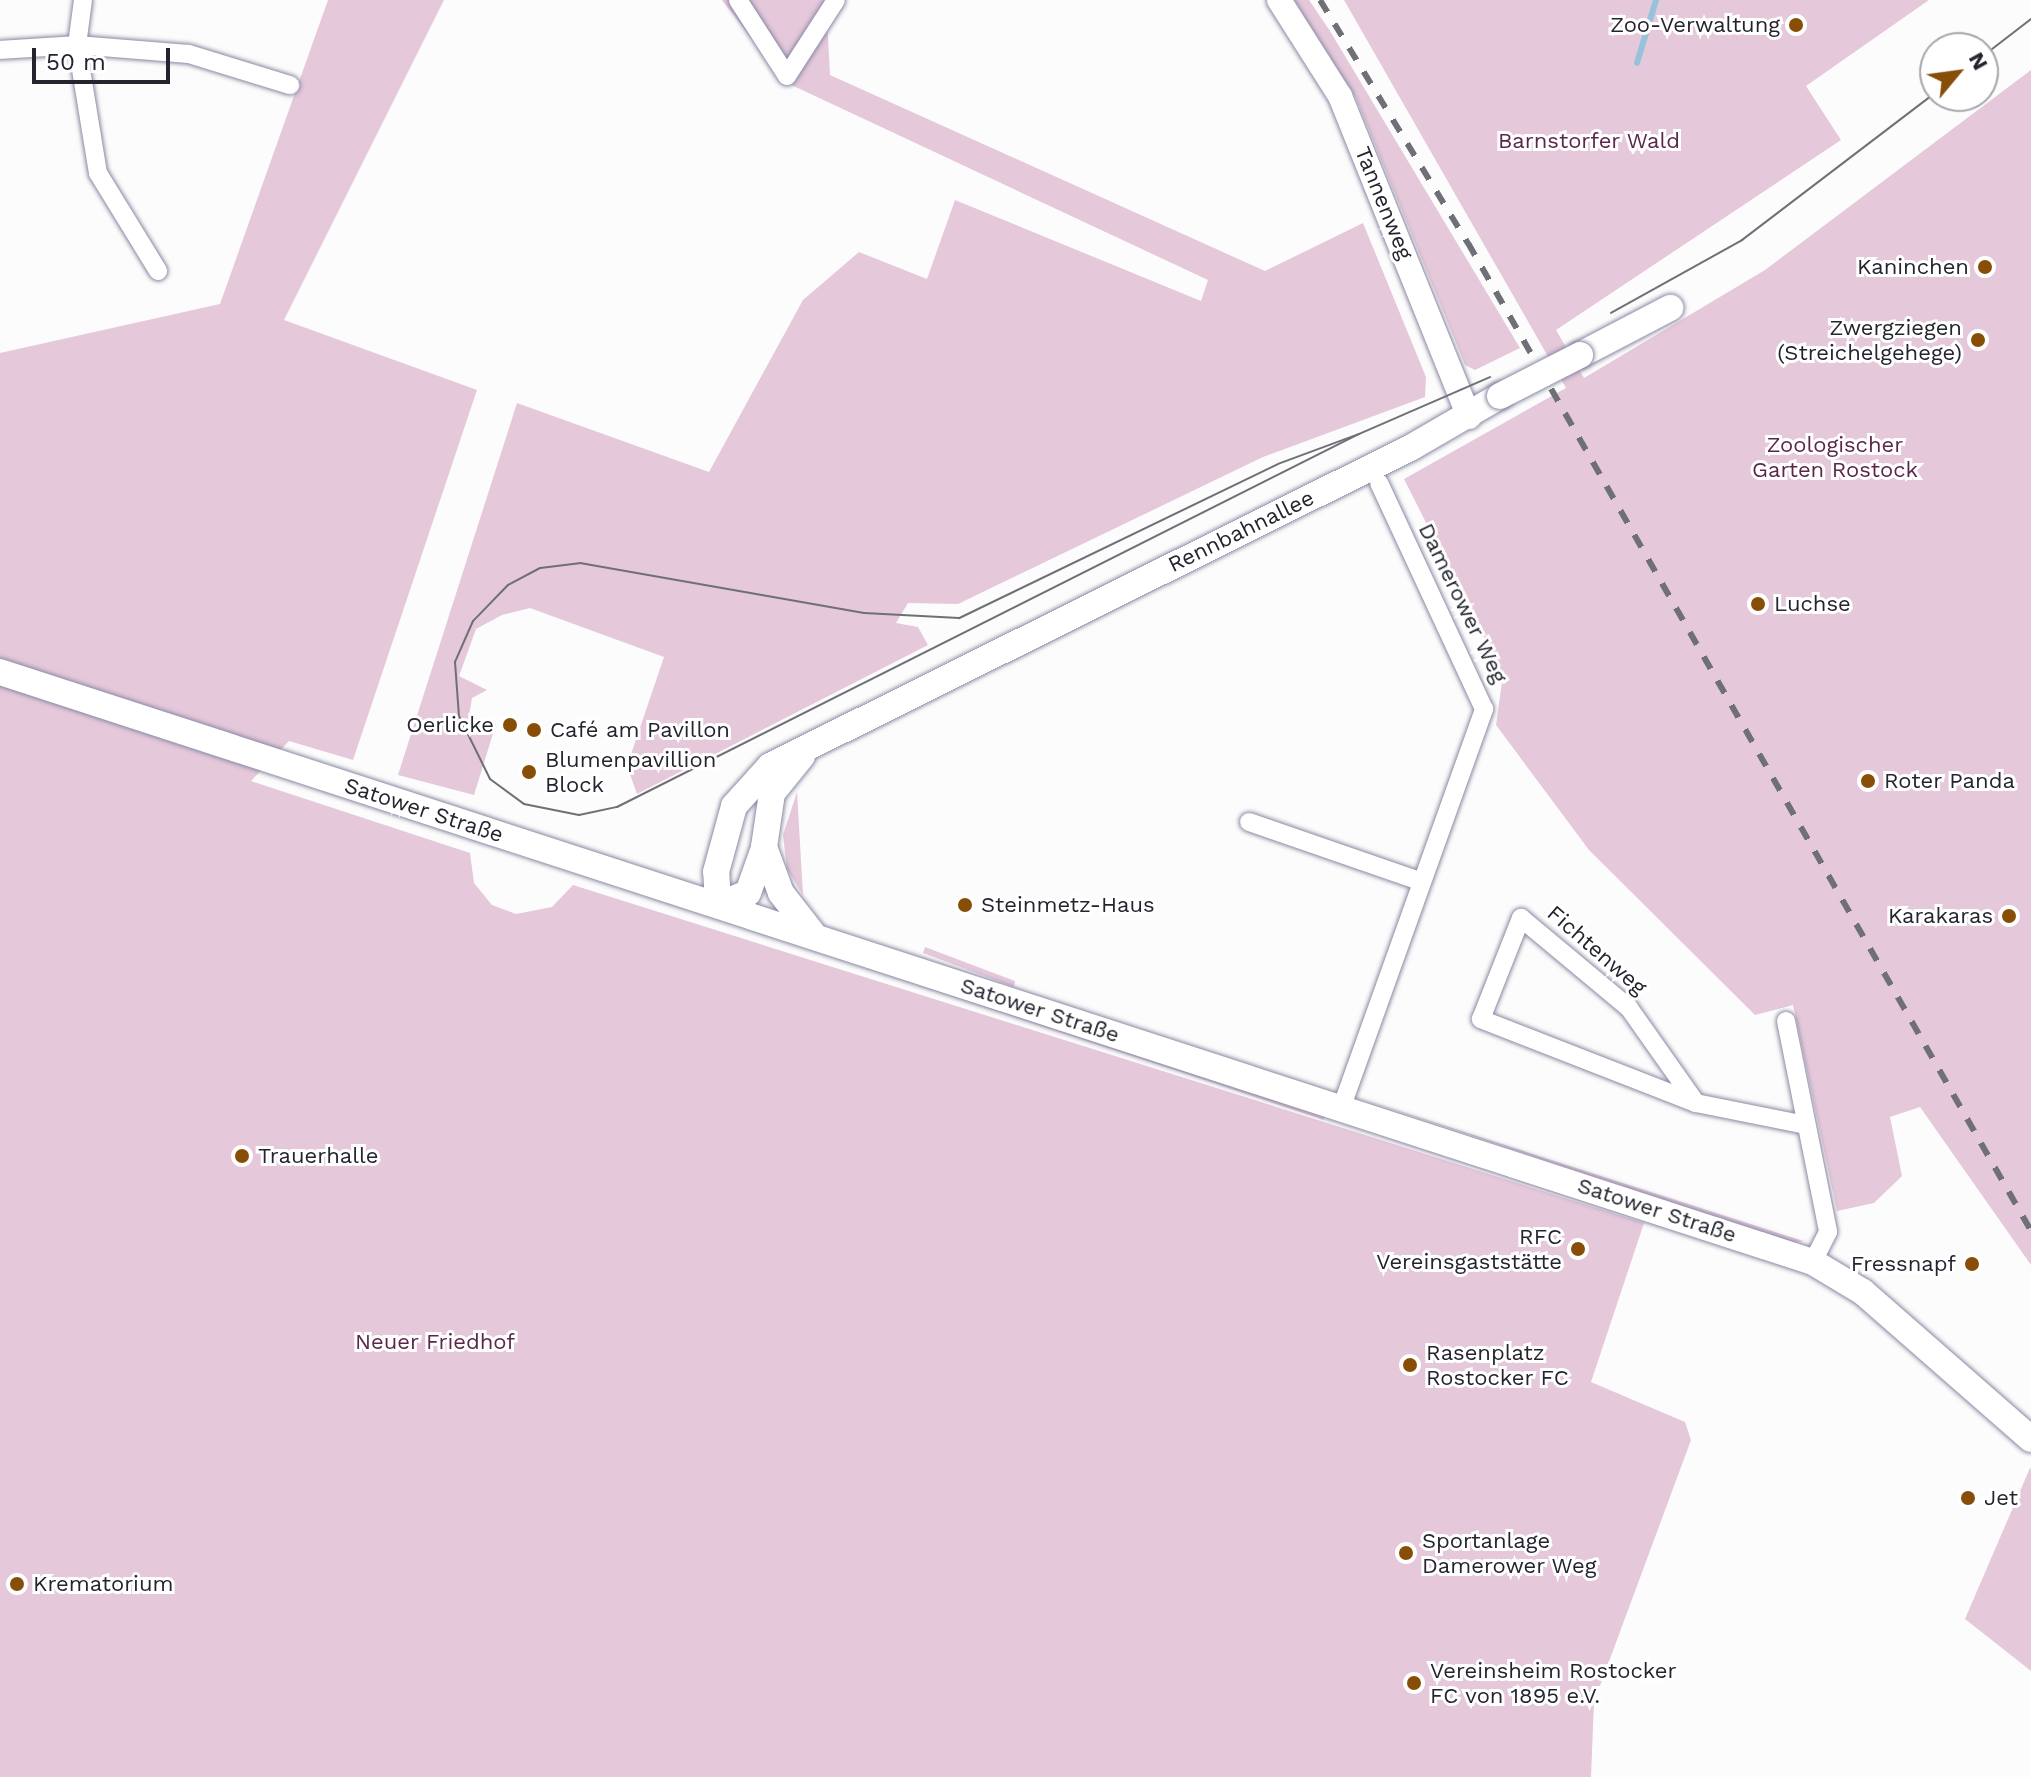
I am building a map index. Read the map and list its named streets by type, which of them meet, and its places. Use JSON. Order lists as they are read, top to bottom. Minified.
{"streets":{"main road":["Rennbahnallee","Satower Straße"],"street":["Tannenweg","Damerower Weg","Fichtenweg"]},"crossings":[["Tannenweg","Rennbahnallee"],["Rennbahnallee","Satower Straße"],["Damerower Weg","Satower Straße"]],"parks":["Barnstorfer Wald","Zoologischer Garten Rostock","Neuer Friedhof"],"places":["Zoo-Verwaltung","Kaninchen","Zwergziegen (Streichelgehege)","Luchse","Oerlicke","Café am Pavillon","Blumenpavillion Block","Roter Panda","Steinmetz-Haus","Karakaras","Trauerhalle","RFC Vereinsgaststätte","Fressnapf","Rasenplatz Rostocker FC","Jet","Sportanlage Damerower Weg","Krematorium","Vereinsheim Rostocker FC von 1895 e.V."],"scale_bar":"50 m","north":"top right"}
